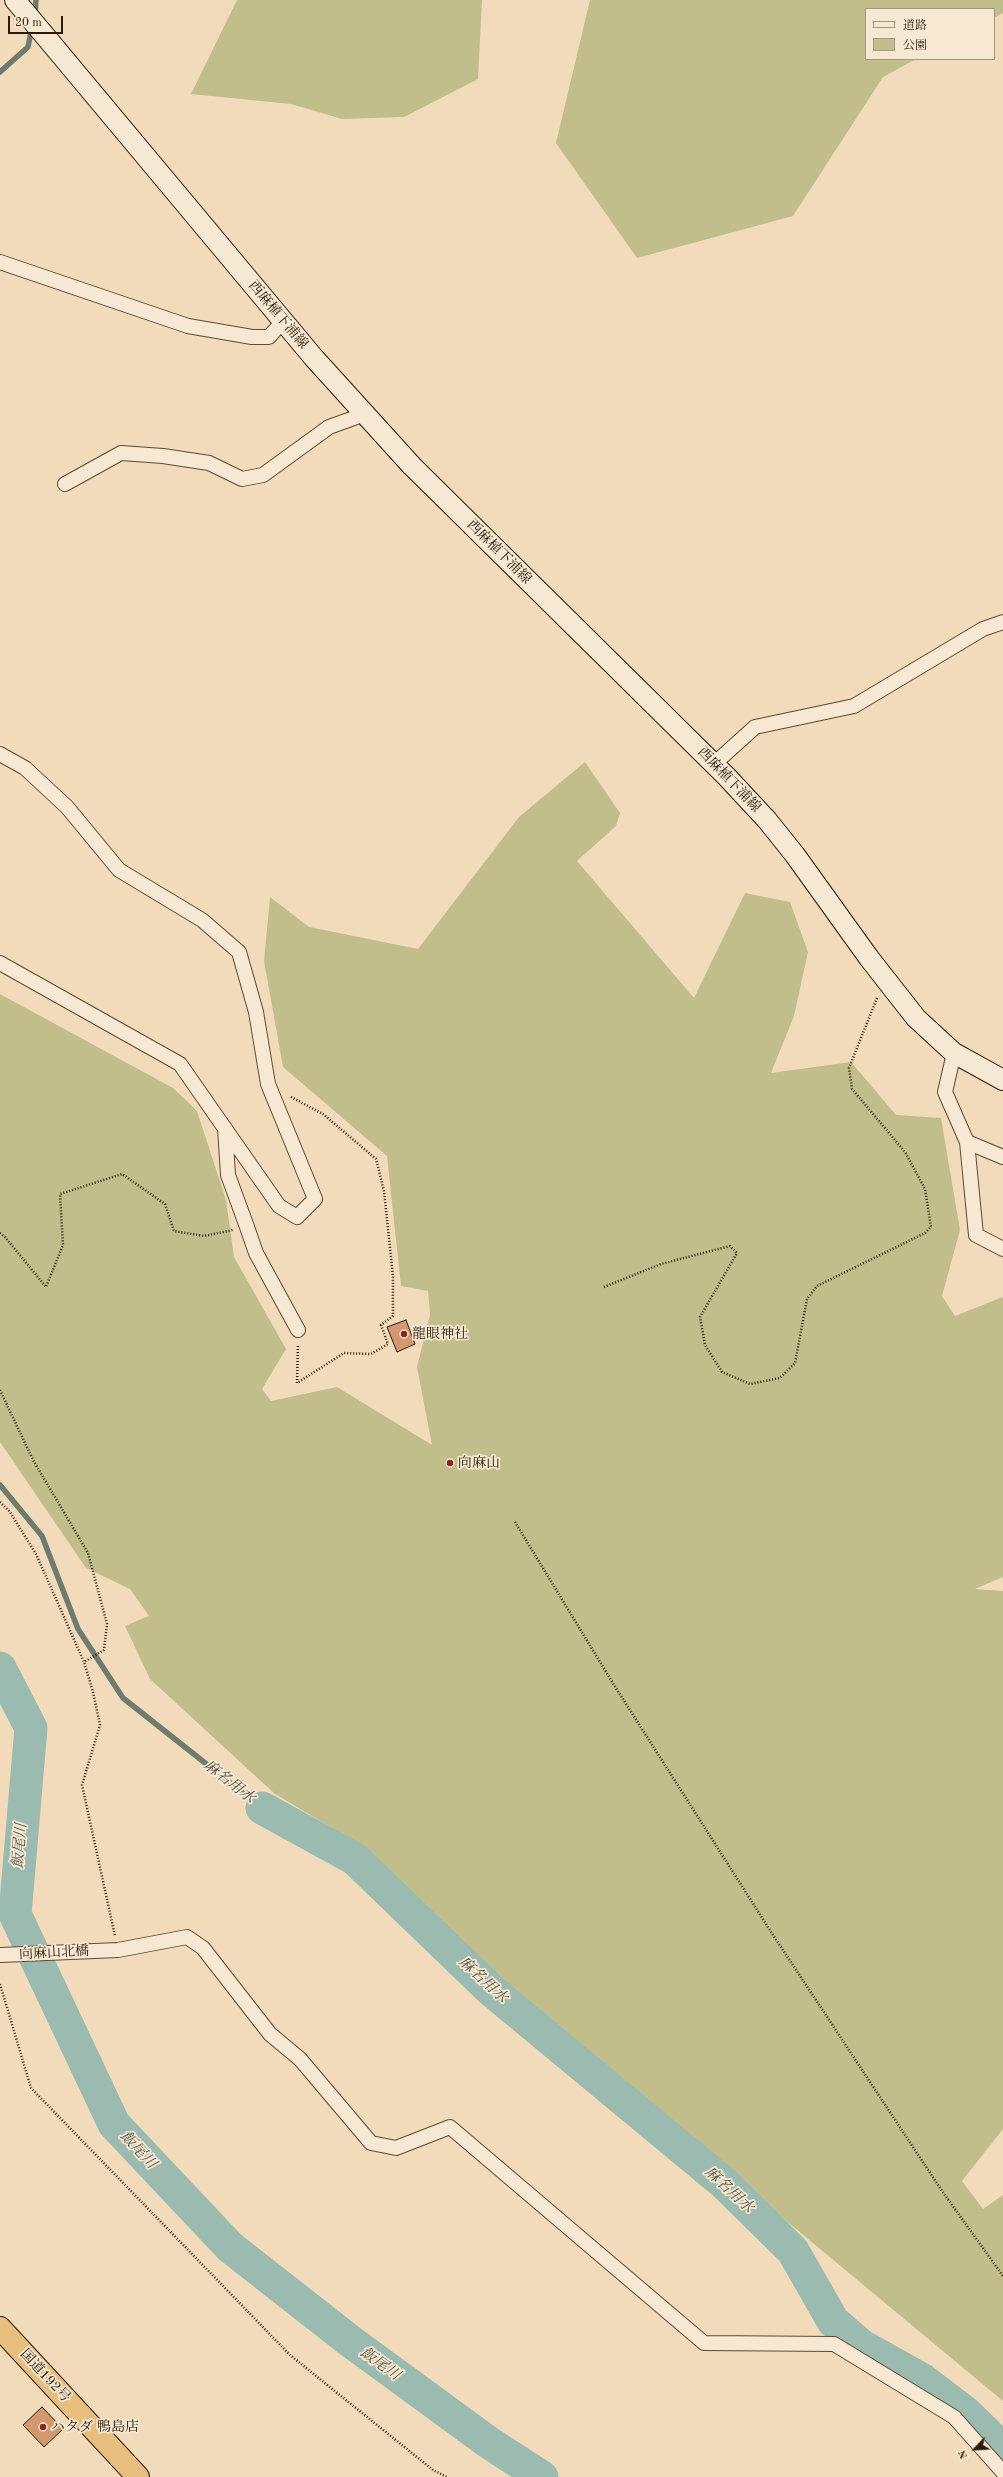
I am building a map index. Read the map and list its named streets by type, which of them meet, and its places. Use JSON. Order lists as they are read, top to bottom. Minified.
{"streets":{"highway":["国道192号"],"main road":["西麻植下浦線"],"street":["向麻山北橋"]},"water":["麻名用水","飯尾川"],"places":["龍眼神社","向麻山","ハタダ 鴨島店"],"legend":["道路","公園"],"scale_bar":"20 m","north":"bottom left"}
